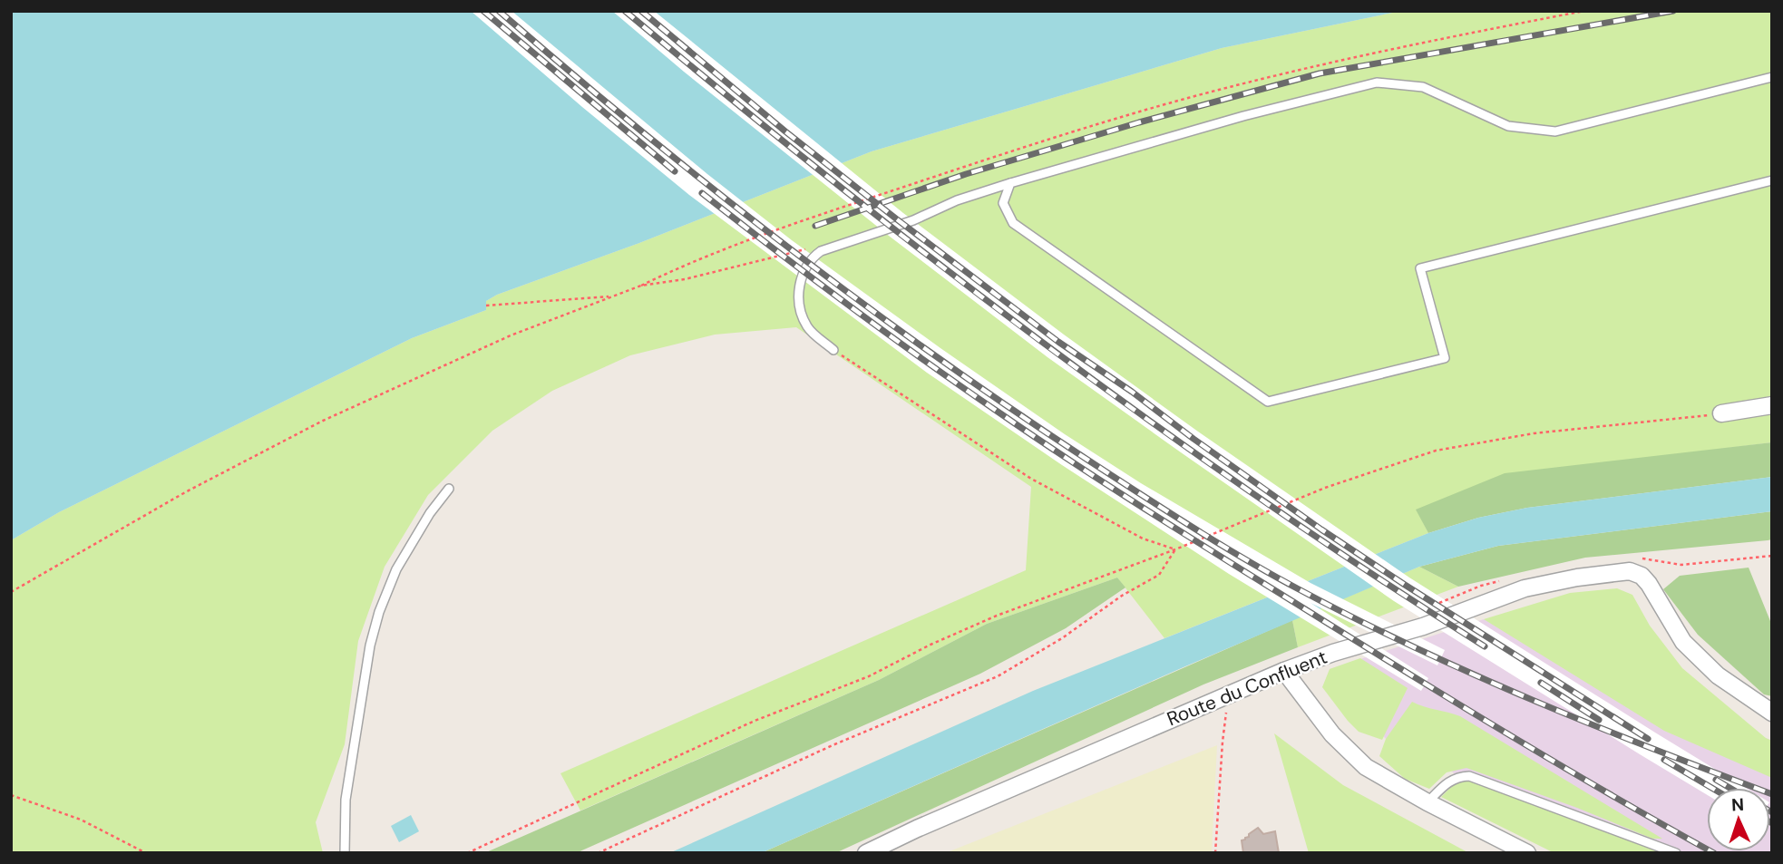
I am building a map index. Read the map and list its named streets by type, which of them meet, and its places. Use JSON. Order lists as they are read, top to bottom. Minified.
{"streets":{"street":["Route du Confluent"]},"north":"top"}
